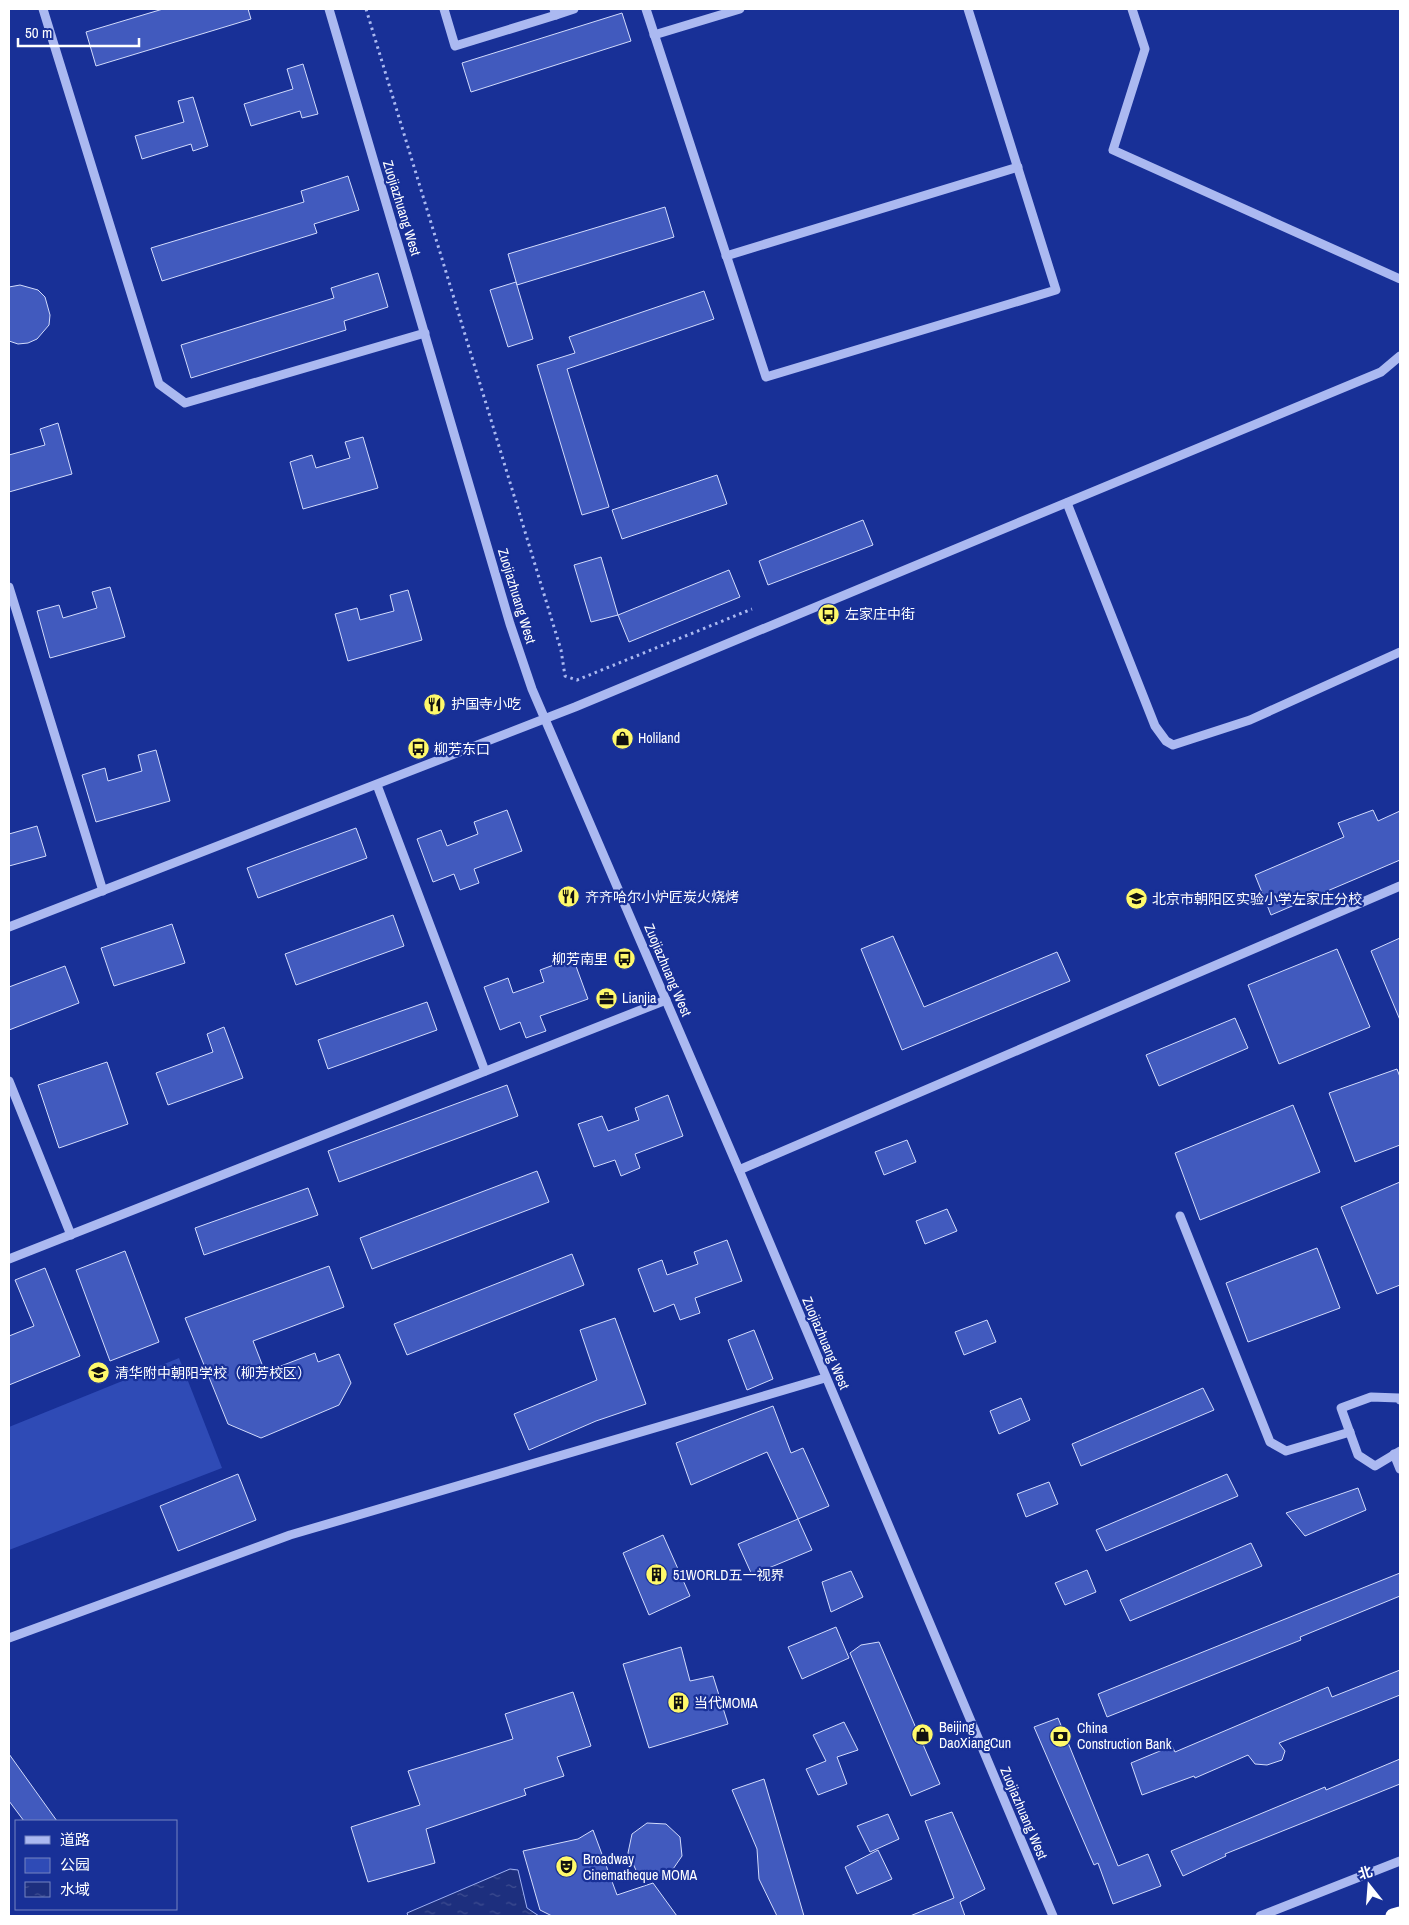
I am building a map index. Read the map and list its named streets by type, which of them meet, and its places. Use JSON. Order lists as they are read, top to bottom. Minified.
{"streets":{"street":["Zuojiazhuang West"]},"places":{"bus stop":["左家庄中街","柳芳东口","柳芳南里"],"restaurant":["护国寺小吃","齐齐哈尔小炉匠炭火烧烤"],"shop":["Holiland","Beijing DaoXiangCun"],"school or university":["北京市朝阳区实验小学左家庄分校","清华附中朝阳学校（柳芳校区）"],"office":["Lianjia"],"building":["51WORLD五一视界","当代MOMA"],"bank":["China Construction Bank"],"theatre":["Broadway Cinematheque MOMA"]},"legend":["道路","公园","水域"],"scale_bar":"50 m","north":"top"}
